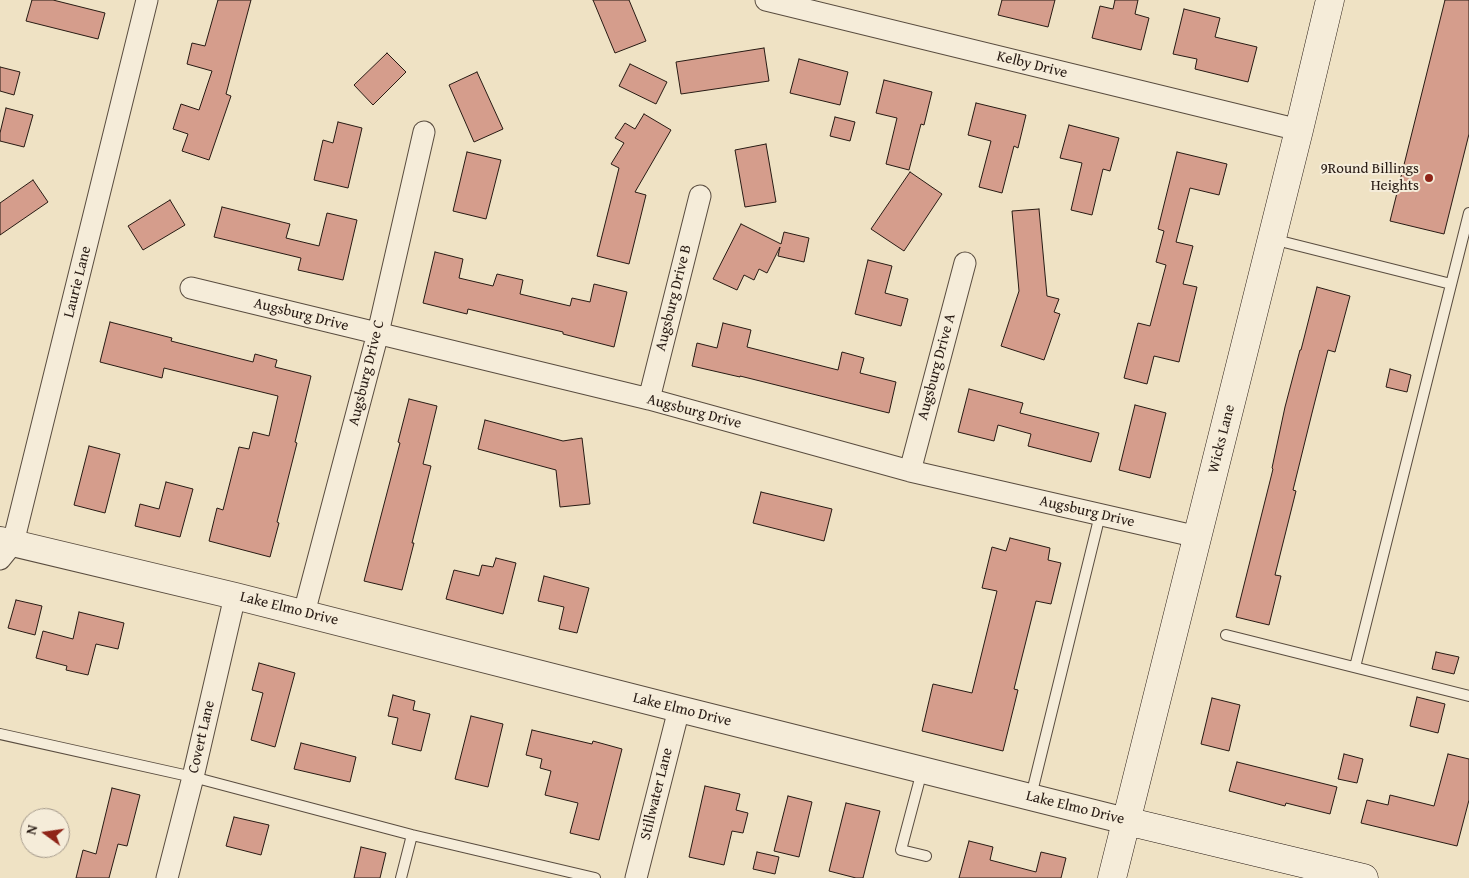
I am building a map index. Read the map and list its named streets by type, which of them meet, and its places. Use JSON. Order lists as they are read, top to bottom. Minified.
{"streets":{"main road":["Wicks Lane","Lake Elmo Drive"],"street":["Kelby Drive","Laurie Lane","Augsburg Drive B","Augsburg Drive","Augsburg Drive A","Augsburg Drive C","Covert Lane","Stillwater Lane"]},"crossings":[["Kelby Drive","Wicks Lane"],["Laurie Lane","Lake Elmo Drive"],["Augsburg Drive B","Augsburg Drive"],["Augsburg Drive","Augsburg Drive A"],["Augsburg Drive","Augsburg Drive C"],["Augsburg Drive","Wicks Lane"],["Augsburg Drive C","Lake Elmo Drive"],["Wicks Lane","Lake Elmo Drive"],["Lake Elmo Drive","Covert Lane"],["Lake Elmo Drive","Stillwater Lane"]],"places":["9Round Billings Heights"],"north":"left"}
